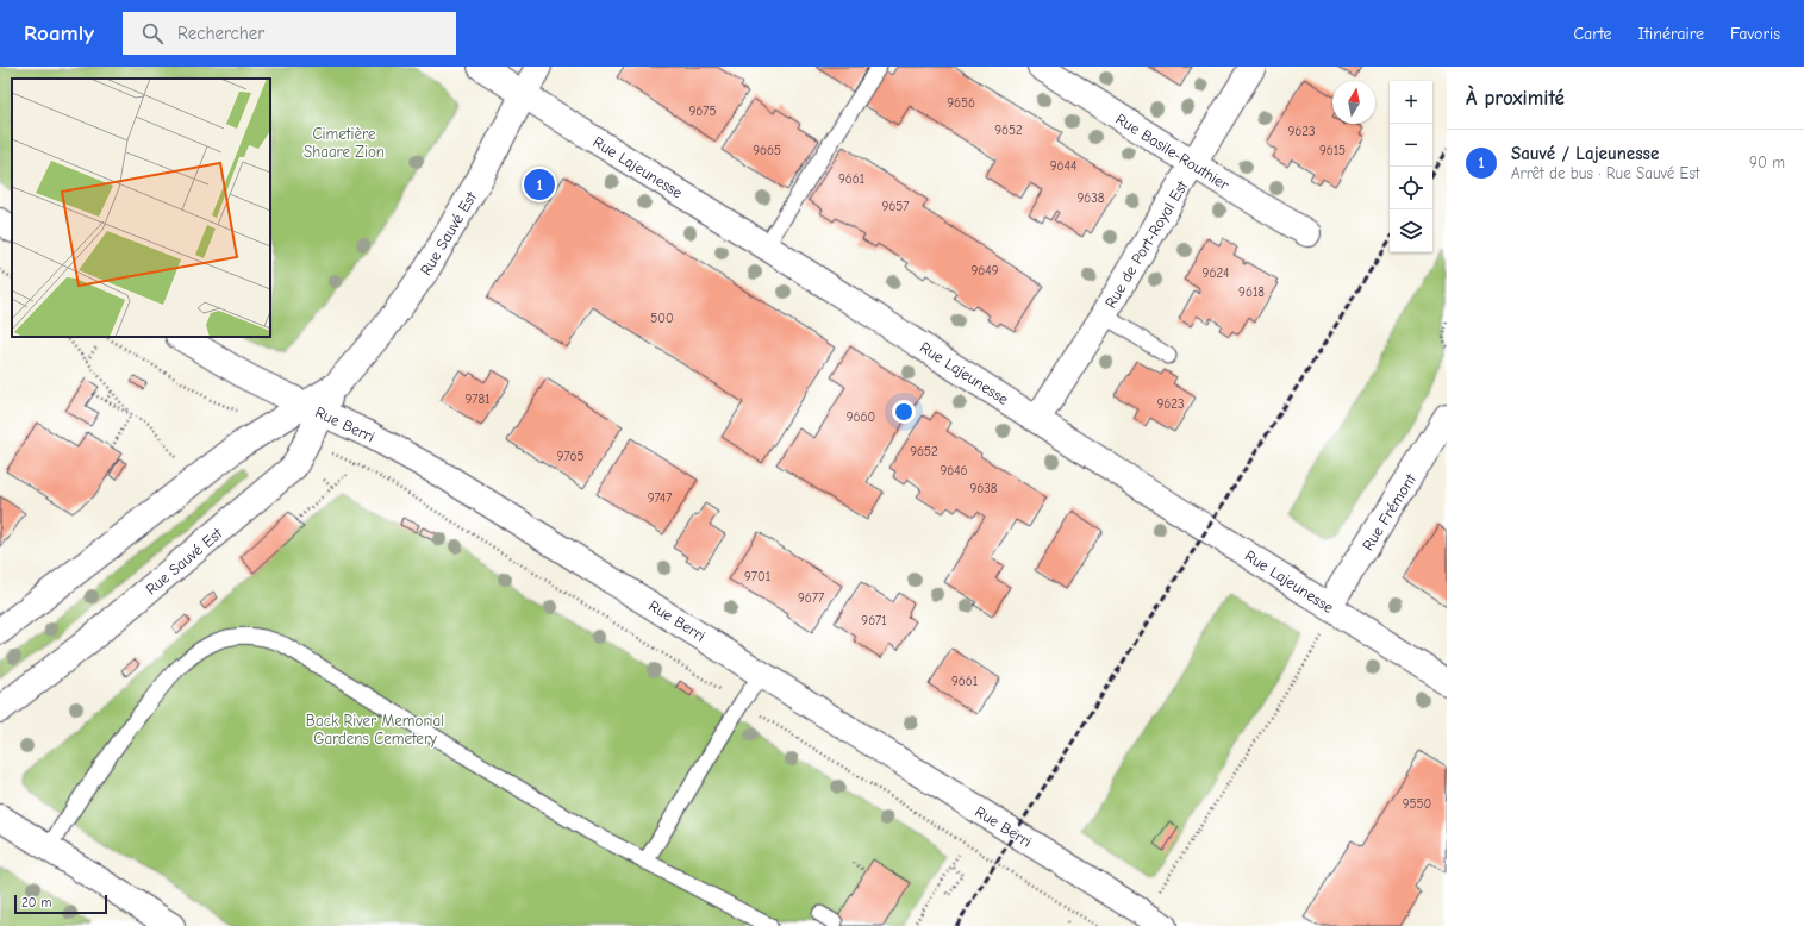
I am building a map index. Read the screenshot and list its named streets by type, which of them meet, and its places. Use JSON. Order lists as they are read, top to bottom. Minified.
{"streets":{"main road":["Rue Basile-Routhier","Rue Lajeunesse","Rue Sauvé Est","Rue de Port-Royal Est","Rue Berri","Rue Frémont"]},"crossings":[["Rue Basile-Routhier","Rue de Port-Royal Est"],["Rue Lajeunesse","Rue Sauvé Est"],["Rue Lajeunesse","Rue de Port-Royal Est"],["Rue Lajeunesse","Rue Frémont"],["Rue Sauvé Est","Rue Berri"]],"parks":["Cimetière Shaare Zion","Back River Memorial Gardens Cemetery"],"house_numbers":["9656","9675","9652","9623","9665","9615","9644","9661","9638","9657","9649","9624","9618","500","9781","9623","9660","9652","9765","9646","9638","9747","9701","9677","9671","9661","9550"],"scale_bar":"20 m","north":"top","page":{"header":"Roamly","search":"Rechercher","nav":["Carte","Itinéraire","Favoris"],"heading":"À proximité","map_buttons":["+","−"],"list":[{"mark":"1","name":"Sauvé / Lajeunesse","note":"Arrêt de bus · Rue Sauvé Est","value":"90 m"}],"pins":"1","scale":"20 m"}}
